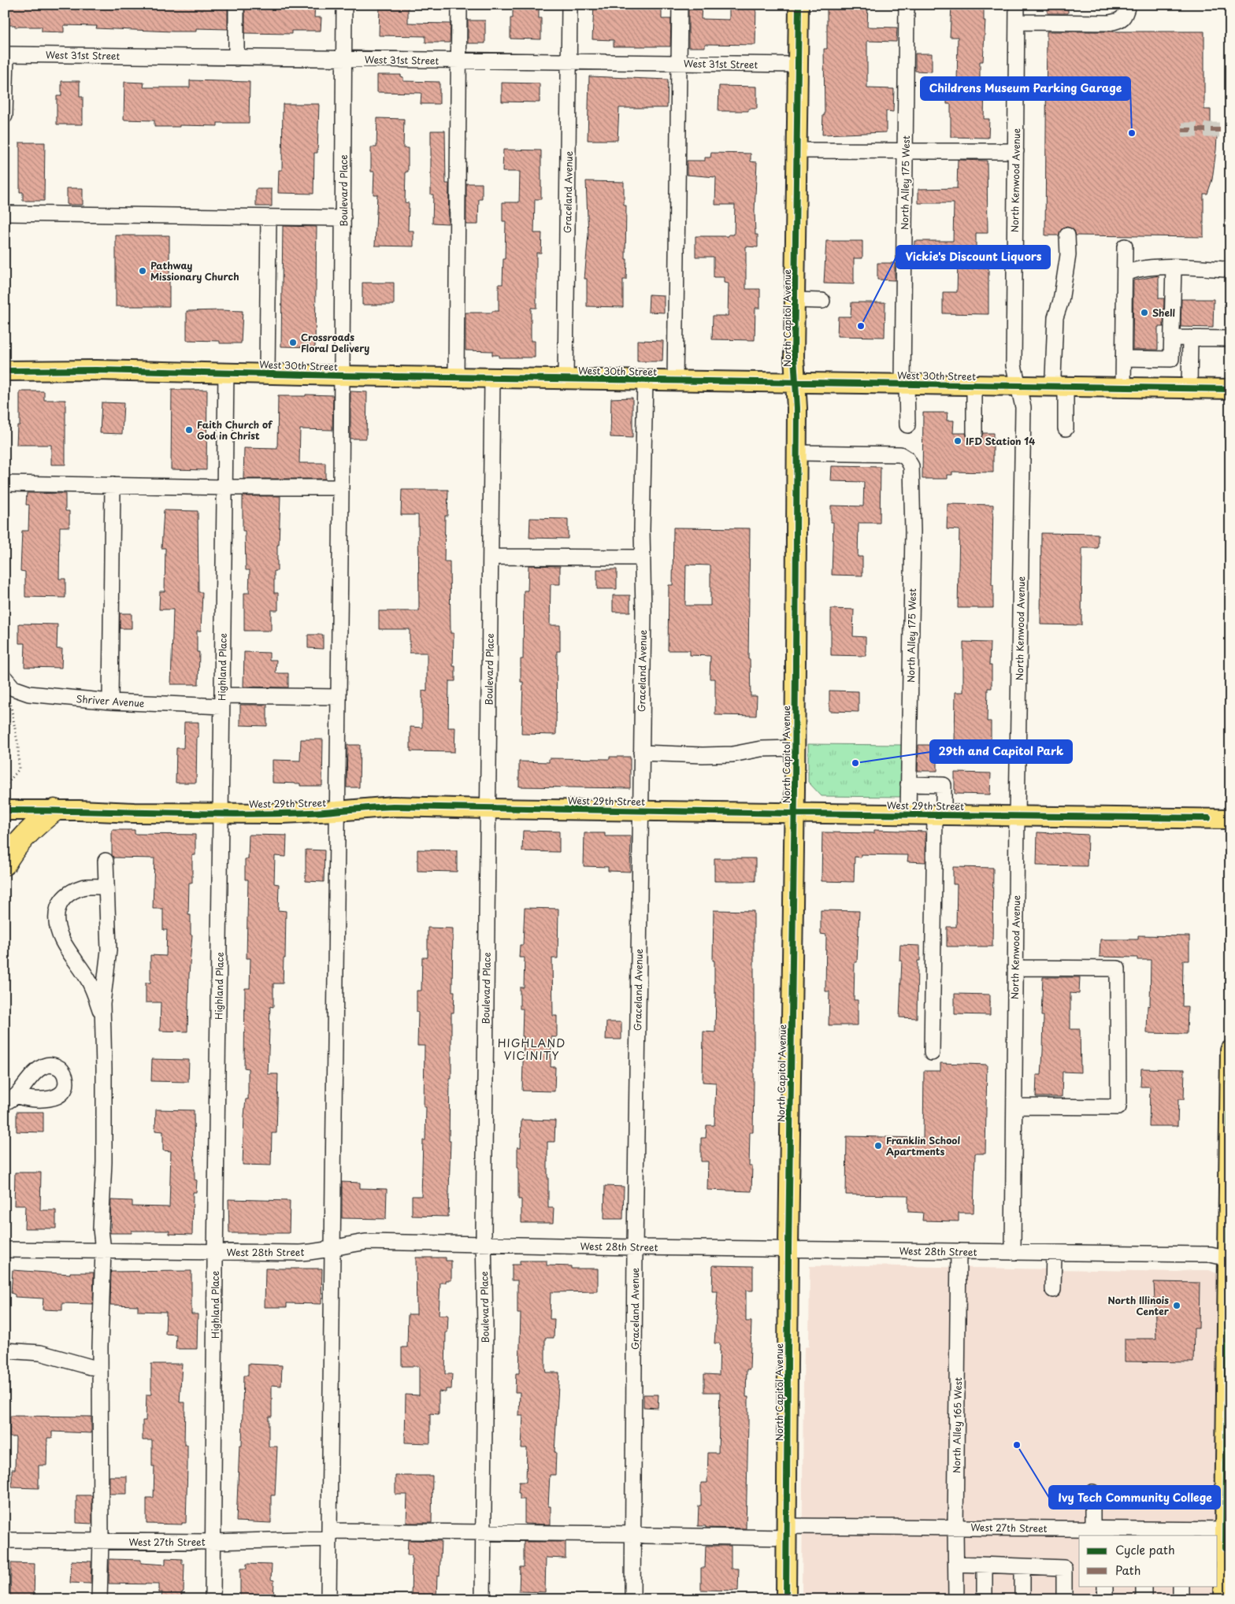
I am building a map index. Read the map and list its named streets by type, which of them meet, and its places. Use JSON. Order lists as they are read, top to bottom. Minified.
{"streets":{"main road":["North Capitol Avenue","West 30th Street","West 29th Street"],"street":["West 31st Street","North Kenwood Avenue","North Alley 175 West","Boulevard Place","Graceland Avenue","Highland Place","Shriver Avenue","West 28th Street","North Alley 165 West","West 27th Street"]},"crossings":[["West 31st Street","Boulevard Place"],["West 31st Street","Graceland Avenue"],["West 31st Street","North Capitol Avenue"],["North Kenwood Avenue","West 30th Street"],["North Kenwood Avenue","West 29th Street"],["North Kenwood Avenue","West 28th Street"],["North Alley 175 West","North Capitol Avenue"],["North Alley 175 West","West 30th Street"],["North Alley 175 West","West 29th Street"],["Boulevard Place","West 30th Street"],["Boulevard Place","Shriver Avenue"],["Boulevard Place","West 29th Street"],["Boulevard Place","West 28th Street"],["Boulevard Place","West 27th Street"],["Graceland Avenue","West 30th Street"],["Graceland Avenue","West 29th Street"],["Graceland Avenue","West 28th Street"],["Graceland Avenue","West 27th Street"],["North Capitol Avenue","West 30th Street"],["North Capitol Avenue","West 29th Street"],["North Capitol Avenue","West 28th Street"],["North Capitol Avenue","West 27th Street"],["West 30th Street","Highland Place"],["Highland Place","Shriver Avenue"],["Highland Place","West 29th Street"],["Highland Place","West 28th Street"],["Highland Place","West 27th Street"],["West 28th Street","North Alley 165 West"],["North Alley 165 West","West 27th Street"]],"districts":["HIGHLAND VICINITY"],"places":["Childrens Museum Parking Garage","Pathway Missionary Church","Shell","Vickie's Discount Liquors","Crossroads Floral Delivery","Faith Church of God in Christ","IFD Station 14","29th and Capitol Park","Franklin School Apartments","North Illinois Center","Ivy Tech Community College"],"legend":["Cycle path","Path"]}
